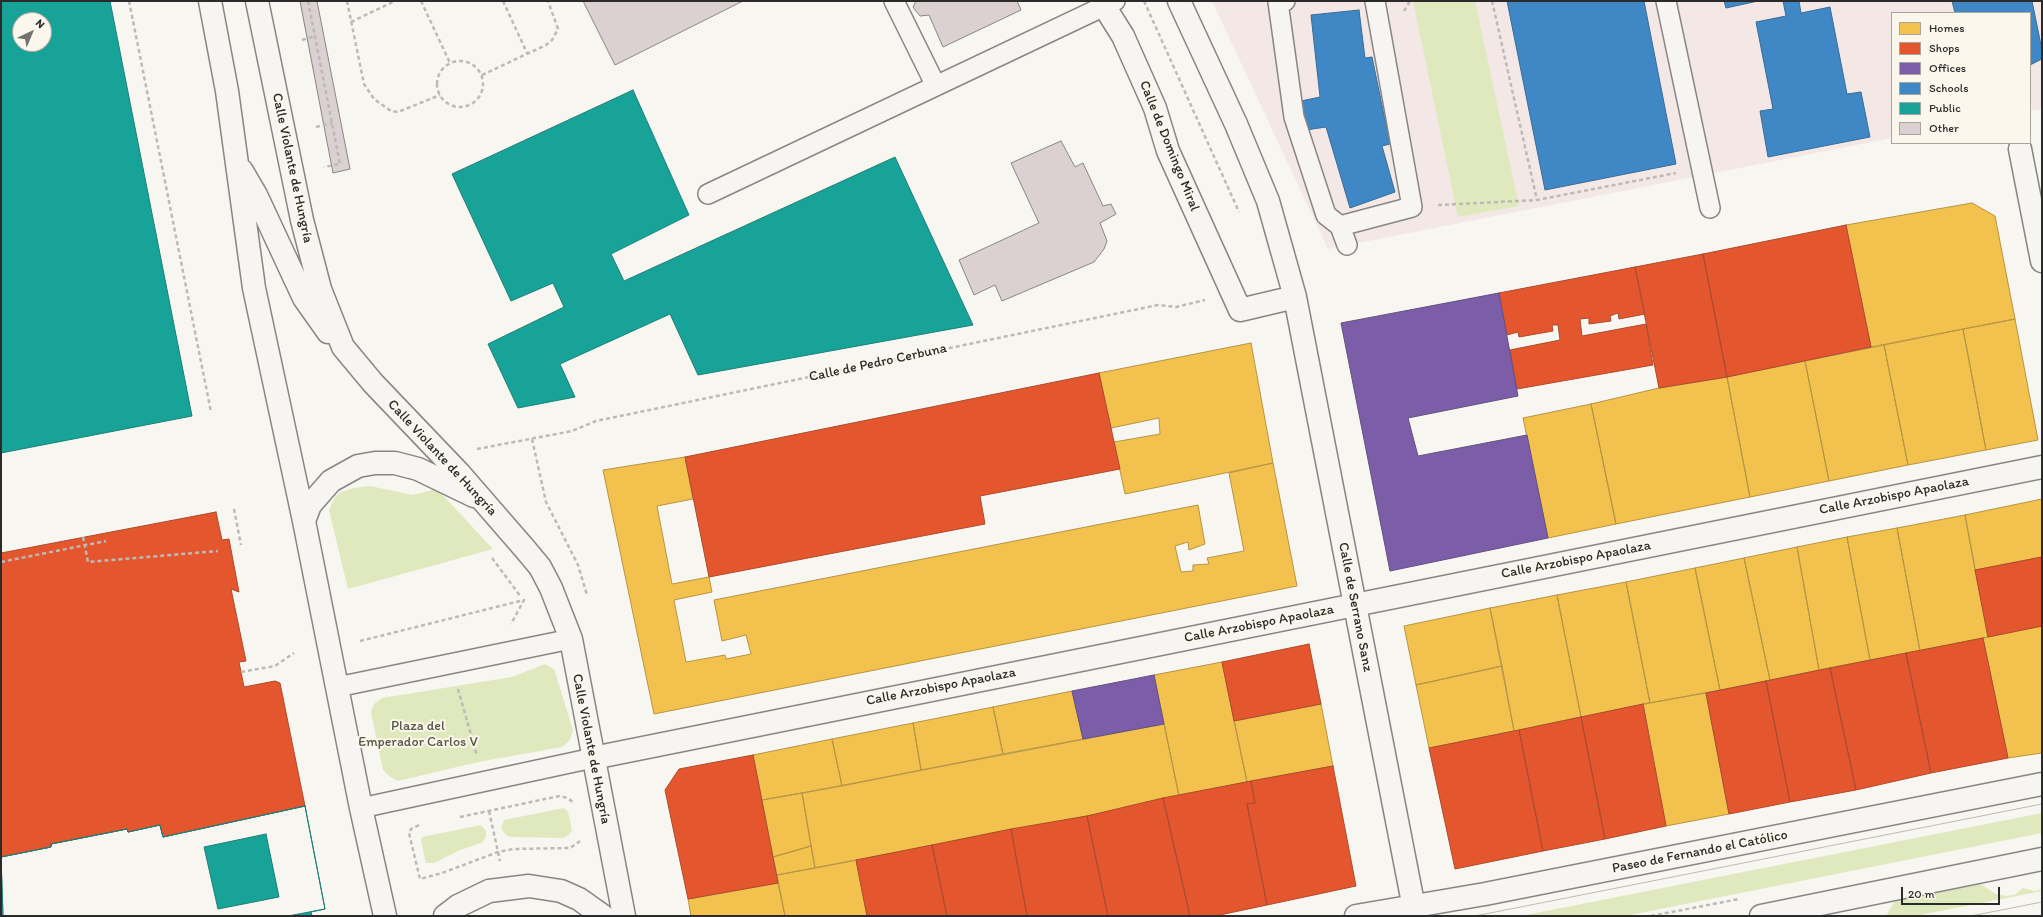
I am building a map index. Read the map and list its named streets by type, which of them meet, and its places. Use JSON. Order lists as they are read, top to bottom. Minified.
{"streets":{"main road":["Calle de Domingo Miral","Calle Violante de Hungría","Calle Arzobispo Apaolaza","Calle de Serrano Sanz","Paseo de Fernando el Católico"],"path":["Calle de Pedro Cerbuna"]},"crossings":[["Calle de Domingo Miral","Calle de Pedro Cerbuna"],["Calle Violante de Hungría","Calle de Pedro Cerbuna"],["Calle Violante de Hungría","Calle Arzobispo Apaolaza"],["Calle Arzobispo Apaolaza","Calle de Serrano Sanz"],["Calle de Serrano Sanz","Paseo de Fernando el Católico"]],"parks":["Plaza del Emperador Carlos V"],"legend":["Homes","Shops","Offices","Schools","Public","Other"],"scale_bar":"20 m","north":"top right"}
